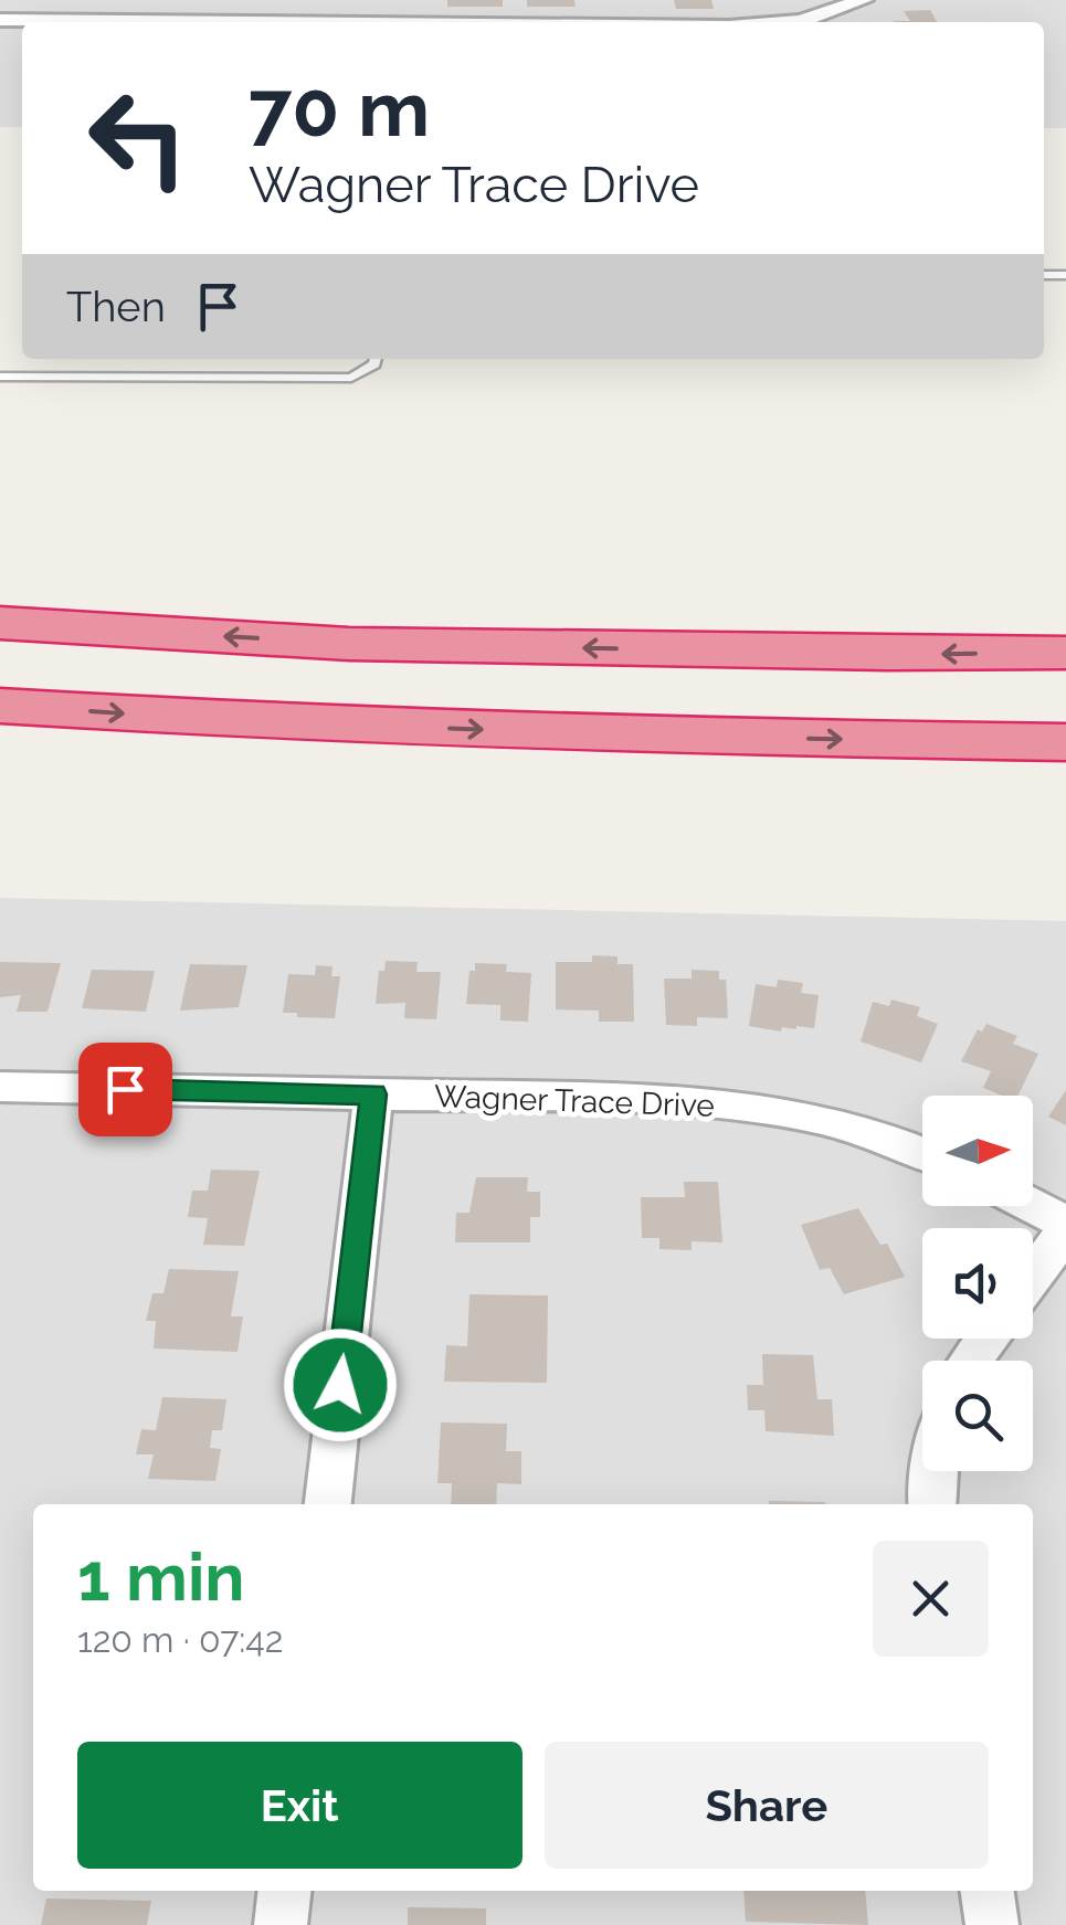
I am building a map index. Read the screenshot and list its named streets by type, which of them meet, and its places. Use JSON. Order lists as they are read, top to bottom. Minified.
{"streets":{"street":["Wagner Trace Drive"]},"north":"right","page":{"turn":["70 m","Wagner Trace Drive"],"then":"Then","heading":["1 min","120 m · 07:42"],"buttons":["Exit","Share"]}}
